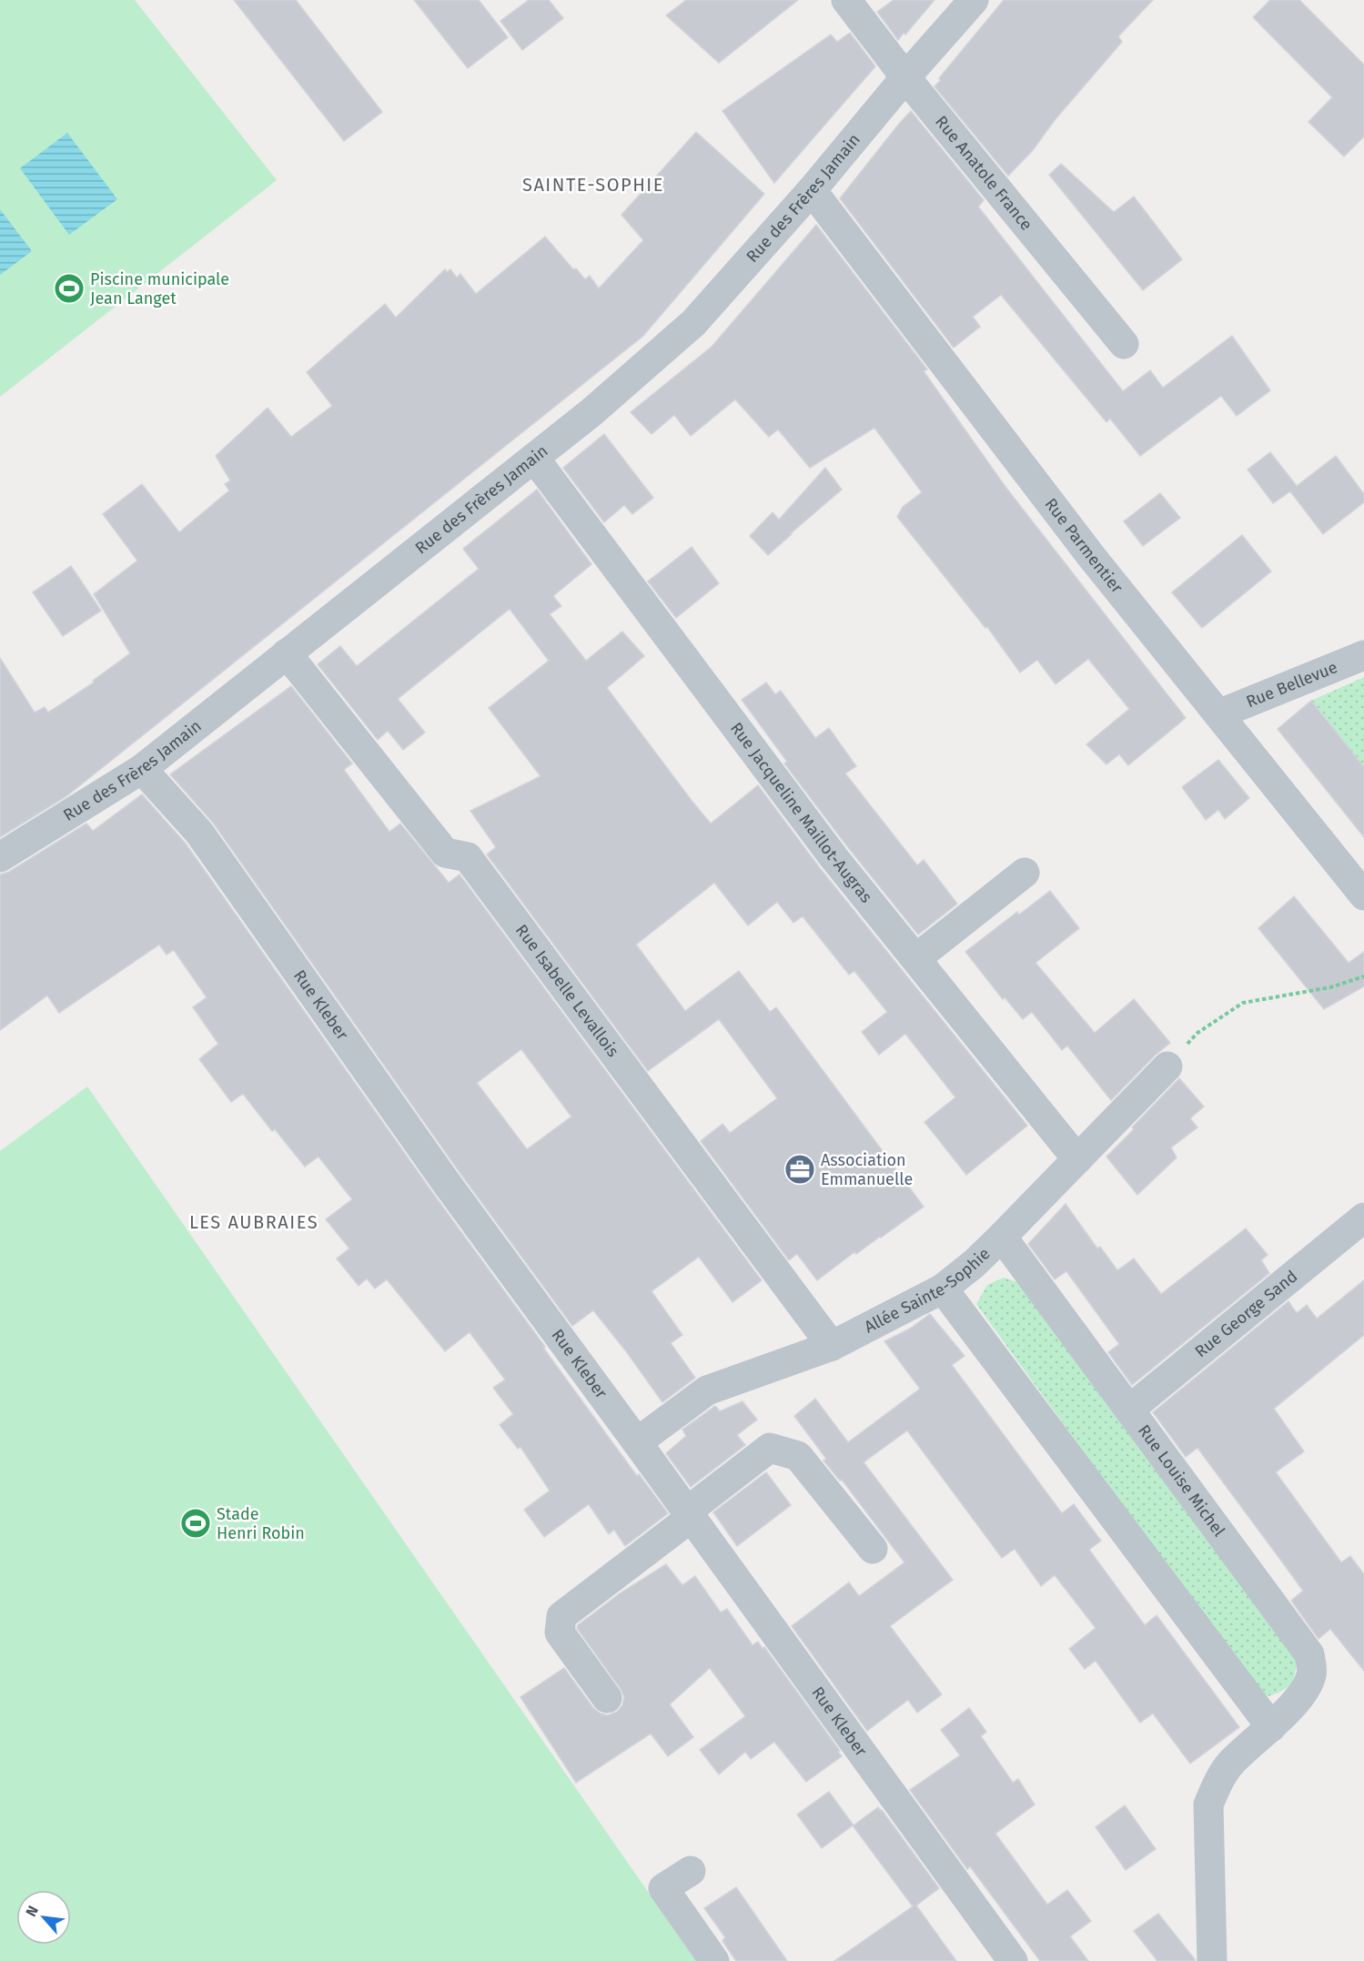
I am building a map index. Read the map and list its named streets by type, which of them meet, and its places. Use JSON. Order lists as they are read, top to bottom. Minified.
{"streets":{"street":["Rue Anatole France","Rue des Frères Jamain","Rue Parmentier","Rue Bellevue","Rue Jacqueline Maillot-Augras","Rue Isabelle Levallois","Rue Kleber","Allée Sainte-Sophie","Rue George Sand","Rue Louise Michel"]},"crossings":[["Rue Anatole France","Rue des Frères Jamain"],["Rue des Frères Jamain","Rue Parmentier"],["Rue des Frères Jamain","Rue Jacqueline Maillot-Augras"],["Rue des Frères Jamain","Rue Isabelle Levallois"],["Rue des Frères Jamain","Rue Kleber"],["Rue Parmentier","Rue Bellevue"],["Rue Jacqueline Maillot-Augras","Allée Sainte-Sophie"],["Rue Isabelle Levallois","Allée Sainte-Sophie"],["Rue Kleber","Allée Sainte-Sophie"],["Allée Sainte-Sophie","Rue Louise Michel"],["Rue George Sand","Rue Louise Michel"]],"districts":["SAINTE-SOPHIE","LES AUBRAIES"],"places":{"sports":["Piscine municipale Jean Langet","Stade Henri Robin"],"office":["Association Emmanuelle"]},"north":"top left"}
